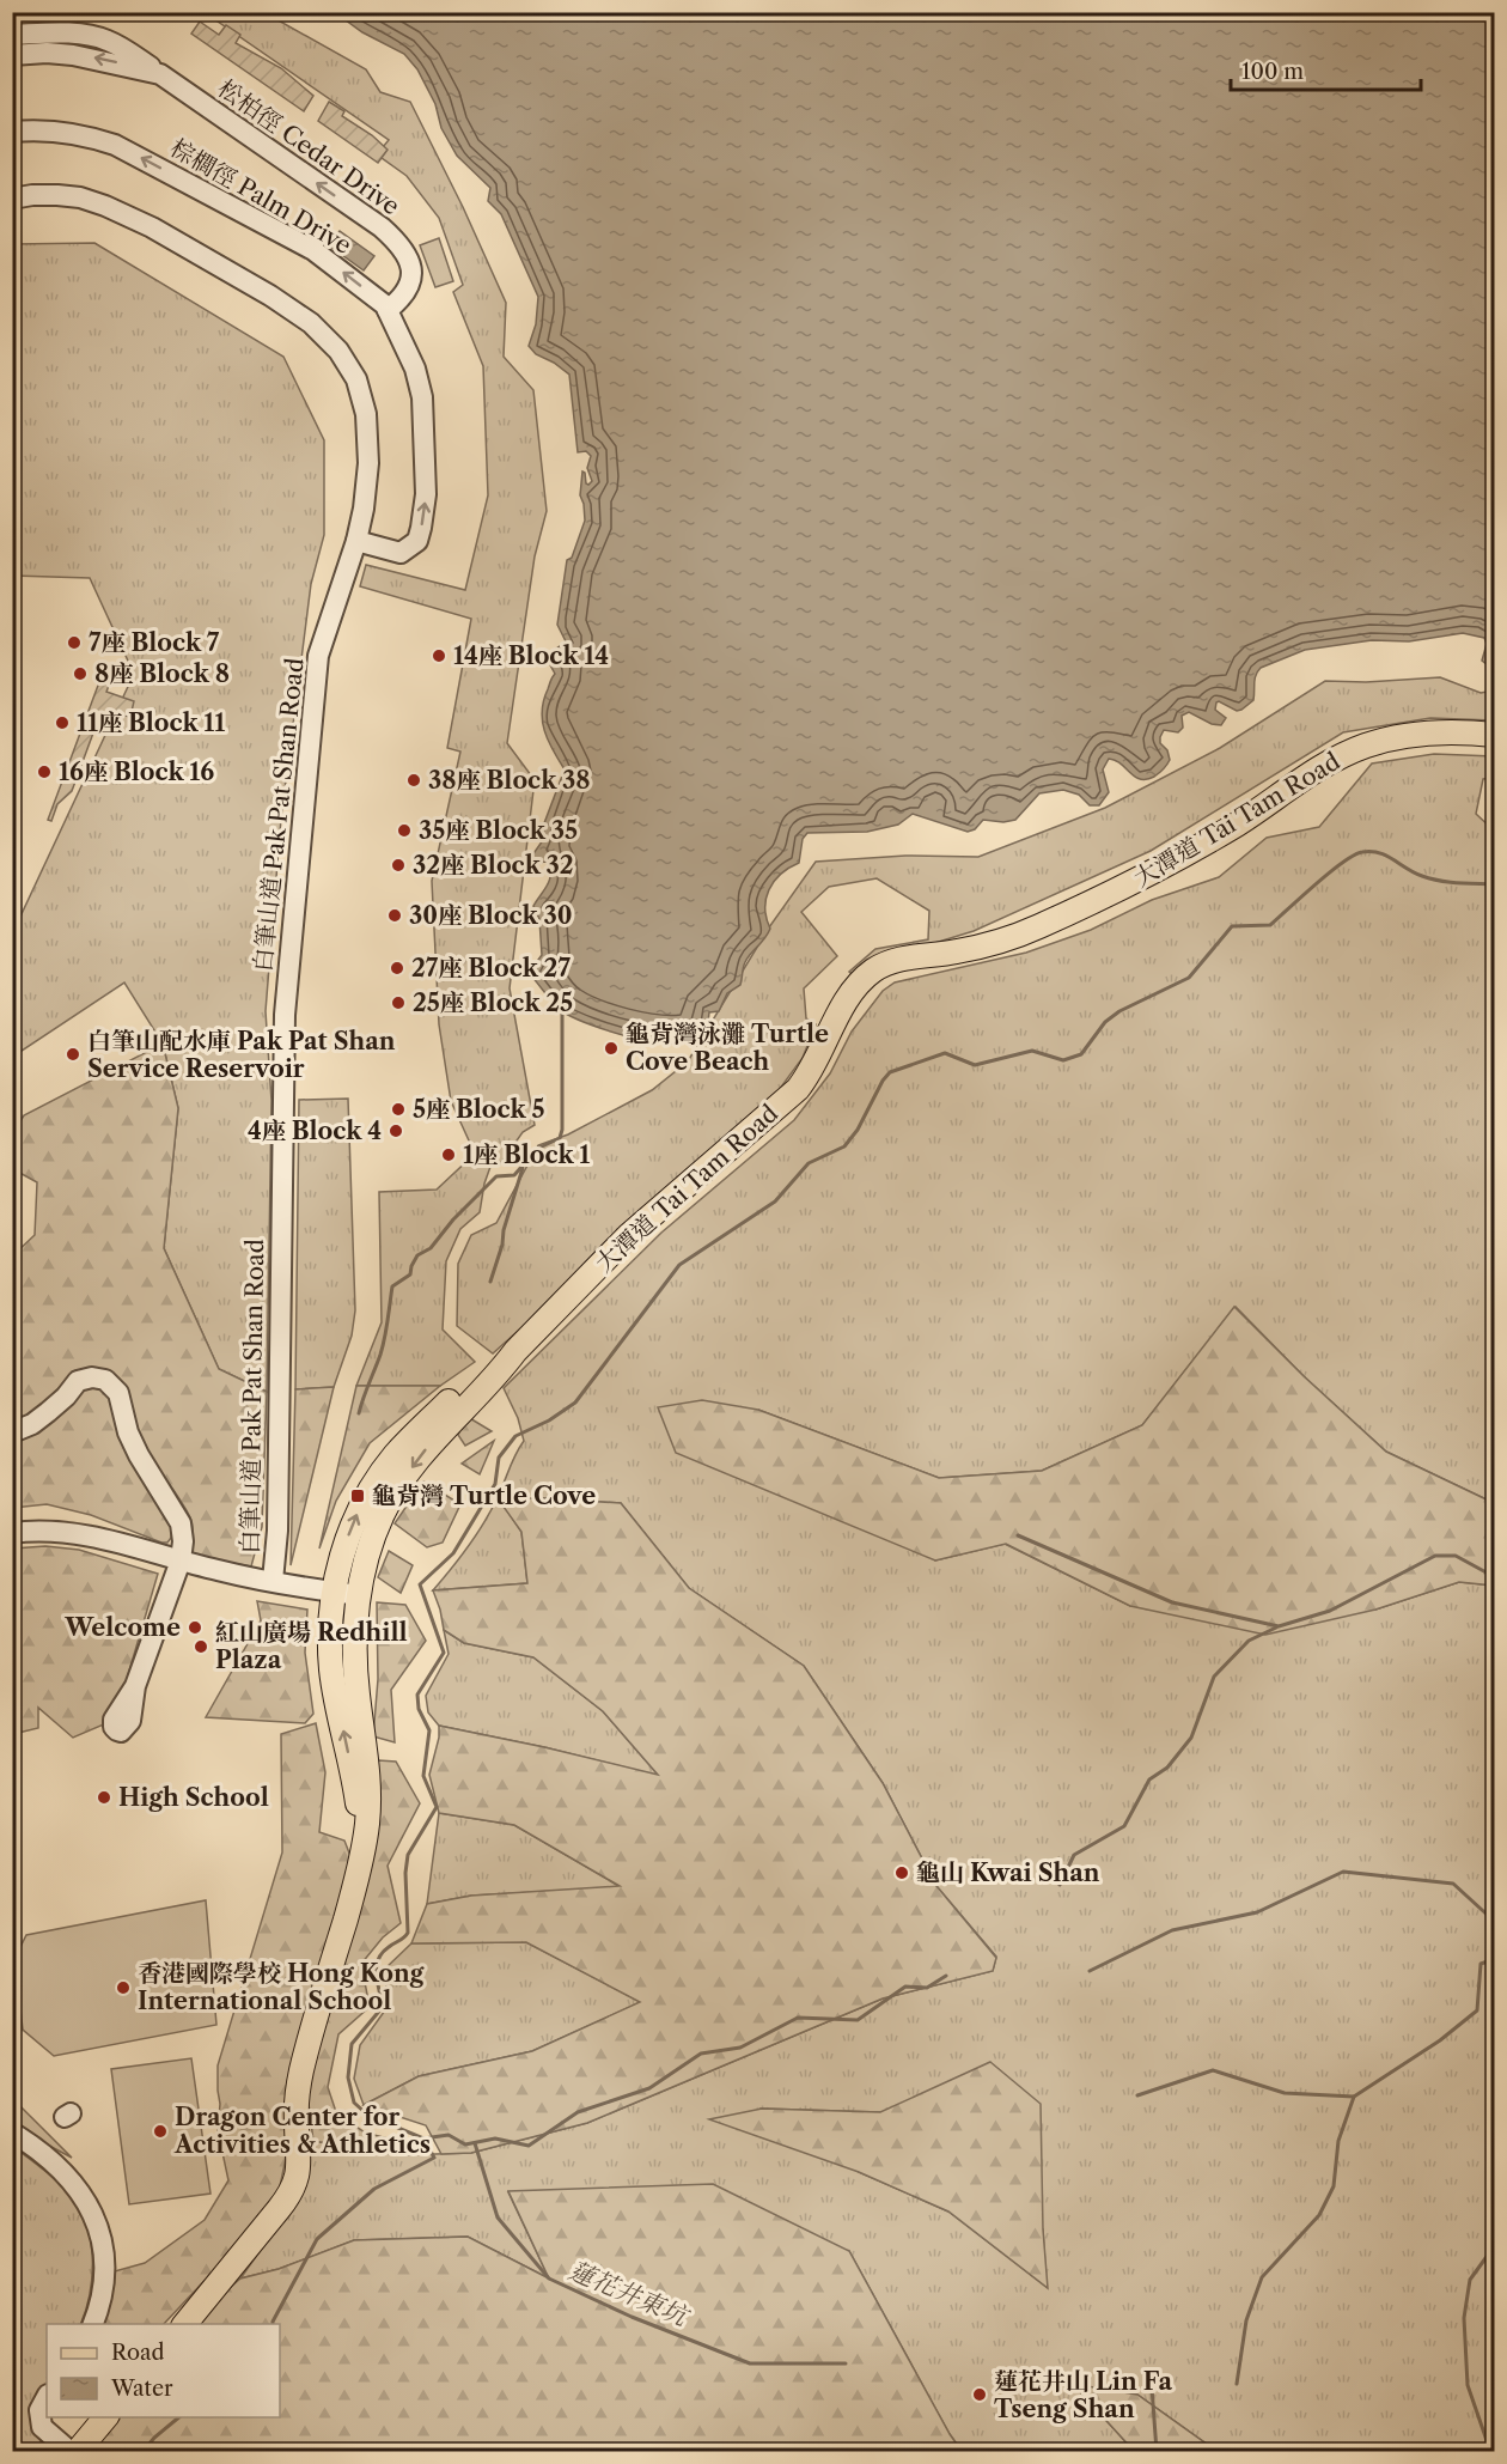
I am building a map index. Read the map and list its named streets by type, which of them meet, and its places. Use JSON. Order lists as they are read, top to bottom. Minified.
{"streets":{"main road":["大潭道 Tai Tam Road"],"street":["松柏徑 Cedar Drive","棕櫚徑 Palm Drive","白筆山道 Pak Pat Shan Road"]},"crossings":[["松柏徑 Cedar Drive","棕櫚徑 Palm Drive"],["棕櫚徑 Palm Drive","白筆山道 Pak Pat Shan Road"],["白筆山道 Pak Pat Shan Road","大潭道 Tai Tam Road"]],"water":["蓮花井東坑"],"places":{"other":["7座 Block 7","14座 Block 14","8座 Block 8","11座 Block 11","16座 Block 16","38座 Block 38","35座 Block 35","32座 Block 32","30座 Block 30","27座 Block 27","25座 Block 25","龜背灣泳灘 Turtle Cove Beach","白筆山配水庫 Pak Pat Shan Service Reservoir","5座 Block 5","4座 Block 4","1座 Block 1","Welcome","紅山廣場 Redhill Plaza","High School","龜山 Kwai Shan","香港國際學校 Hong Kong International School","Dragon Center for Activities & Athletics","蓮花井山 Lin Fa Tseng Shan"],"transit":["龜背灣 Turtle Cove"]},"legend":["Road","Water"],"scale_bar":"100 m"}
